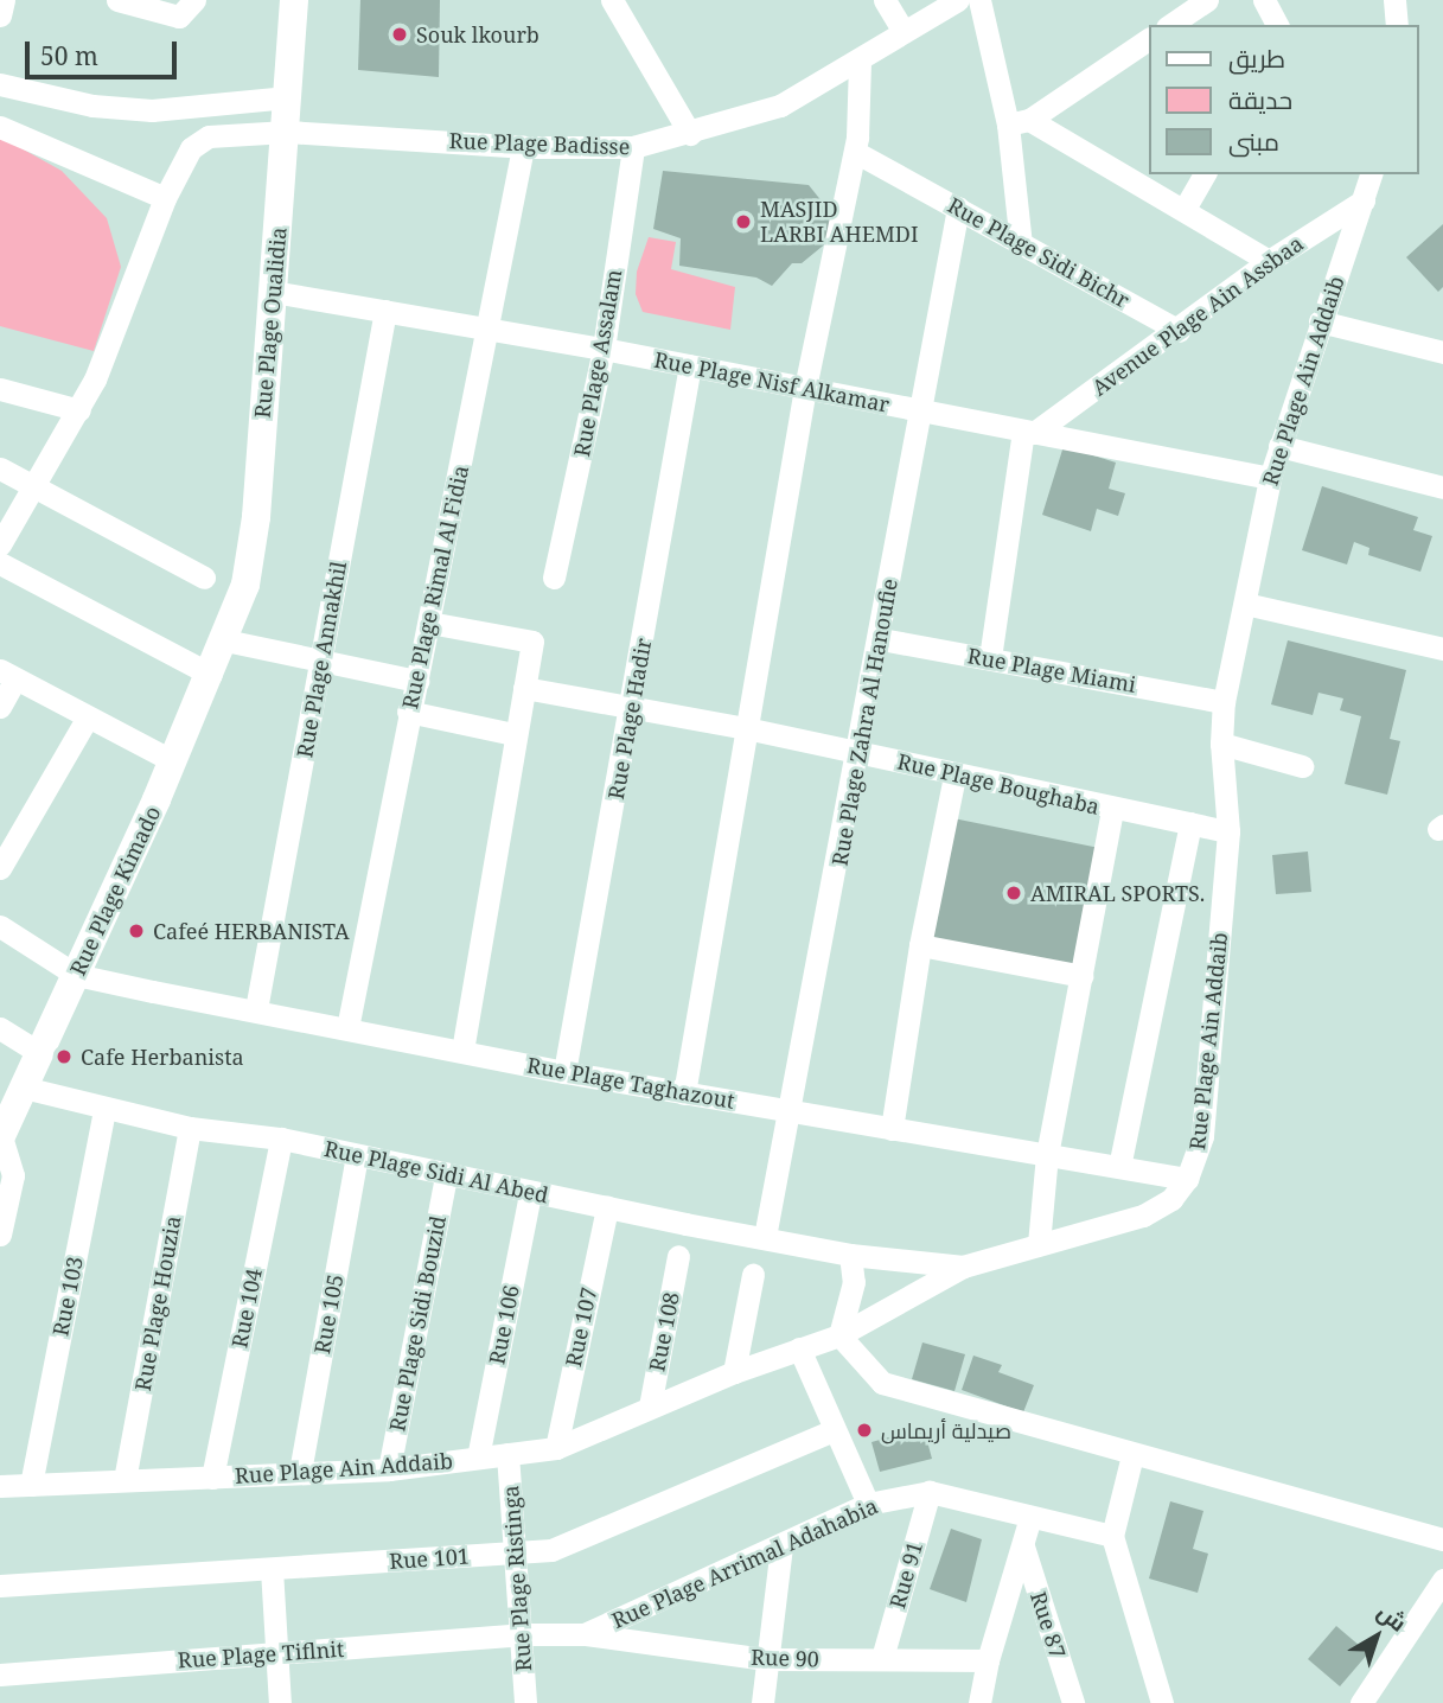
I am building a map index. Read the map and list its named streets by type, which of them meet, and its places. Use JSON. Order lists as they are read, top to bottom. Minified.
{"streets":{"street":["Rue Plage Badisse","Rue Plage Sidi Bichr","Avenue Plage Ain Assbaa","Rue Plage Oualidia","Rue Plage Assalam","Rue Plage Ain Addaib","Rue Plage Nisf Alkamar","Rue Plage Rimal Al Fidia","Rue Plage Annakhil","Rue Plage Miami","Rue Plage Hadir","Rue Plage Zahra Al Hanoufie","Rue Plage Boughaba","Rue Plage Kimado","Rue Plage Taghazout","Rue Plage Sidi Al Abed","Rue 103","Rue Plage Houzia","Rue 104","Rue 105","Rue Plage Sidi Bouzid","Rue 106","Rue 107","Rue 108","Rue 101","Rue Plage Arrimal Adahabia","Rue 91","Rue Plage Ristinga","Rue 87","Rue Plage Tiflnit","Rue 90"]},"crossings":[["Rue Plage Badisse","Rue Plage Oualidia"],["Rue Plage Badisse","Rue Plage Assalam"],["Rue Plage Badisse","Rue Plage Rimal Al Fidia"],["Rue Plage Sidi Bichr","Avenue Plage Ain Assbaa"],["Rue Plage Sidi Bichr","Rue Plage Zahra Al Hanoufie"],["Avenue Plage Ain Assbaa","Rue Plage Ain Addaib"],["Avenue Plage Ain Assbaa","Rue Plage Nisf Alkamar"],["Rue Plage Oualidia","Rue Plage Nisf Alkamar"],["Rue Plage Oualidia","Rue Plage Kimado"],["Rue Plage Assalam","Rue Plage Nisf Alkamar"],["Rue Plage Ain Addaib","Rue Plage Nisf Alkamar"],["Rue Plage Ain Addaib","Rue Plage Miami"],["Rue Plage Ain Addaib","Rue Plage Boughaba"],["Rue Plage Ain Addaib","Rue Plage Taghazout"],["Rue Plage Ain Addaib","Rue Plage Sidi Al Abed"],["Rue Plage Ain Addaib","Rue 103"],["Rue Plage Ain Addaib","Rue Plage Houzia"],["Rue Plage Ain Addaib","Rue 104"],["Rue Plage Ain Addaib","Rue 105"],["Rue Plage Ain Addaib","Rue Plage Sidi Bouzid"],["Rue Plage Ain Addaib","Rue 106"],["Rue Plage Ain Addaib","Rue 107"],["Rue Plage Ain Addaib","Rue 108"],["Rue Plage Ain Addaib","Rue Plage Ristinga"],["Rue Plage Nisf Alkamar","Rue Plage Rimal Al Fidia"],["Rue Plage Nisf Alkamar","Rue Plage Annakhil"],["Rue Plage Nisf Alkamar","Rue Plage Hadir"],["Rue Plage Nisf Alkamar","Rue Plage Zahra Al Hanoufie"],["Rue Plage Rimal Al Fidia","Rue Plage Taghazout"],["Rue Plage Annakhil","Rue Plage Taghazout"],["Rue Plage Miami","Rue Plage Zahra Al Hanoufie"],["Rue Plage Hadir","Rue Plage Boughaba"],["Rue Plage Hadir","Rue Plage Taghazout"],["Rue Plage Zahra Al Hanoufie","Rue Plage Boughaba"],["Rue Plage Zahra Al Hanoufie","Rue Plage Taghazout"],["Rue Plage Zahra Al Hanoufie","Rue Plage Sidi Al Abed"],["Rue Plage Kimado","Rue Plage Taghazout"],["Rue Plage Kimado","Rue Plage Sidi Al Abed"],["Rue Plage Sidi Al Abed","Rue 103"],["Rue Plage Sidi Al Abed","Rue Plage Houzia"],["Rue Plage Sidi Al Abed","Rue 104"],["Rue Plage Sidi Al Abed","Rue 105"],["Rue Plage Sidi Al Abed","Rue Plage Sidi Bouzid"],["Rue Plage Sidi Al Abed","Rue 106"],["Rue Plage Sidi Al Abed","Rue 107"],["Rue 101","Rue Plage Ristinga"],["Rue Plage Arrimal Adahabia","Rue 91"],["Rue Plage Arrimal Adahabia","Rue Plage Ristinga"],["Rue Plage Arrimal Adahabia","Rue Plage Tiflnit"],["Rue Plage Arrimal Adahabia","Rue 90"],["Rue 91","Rue 90"],["Rue Plage Ristinga","Rue Plage Tiflnit"]],"places":["Souk lkourb","MASJID LARBI AHEMDI","AMIRAL SPORTS.","Cafeé HERBANISTA","Cafe Herbanista","صيدلية أريماس"],"legend":["طريق","حديقة","مبنى"],"scale_bar":"50 m","north":"top right"}
